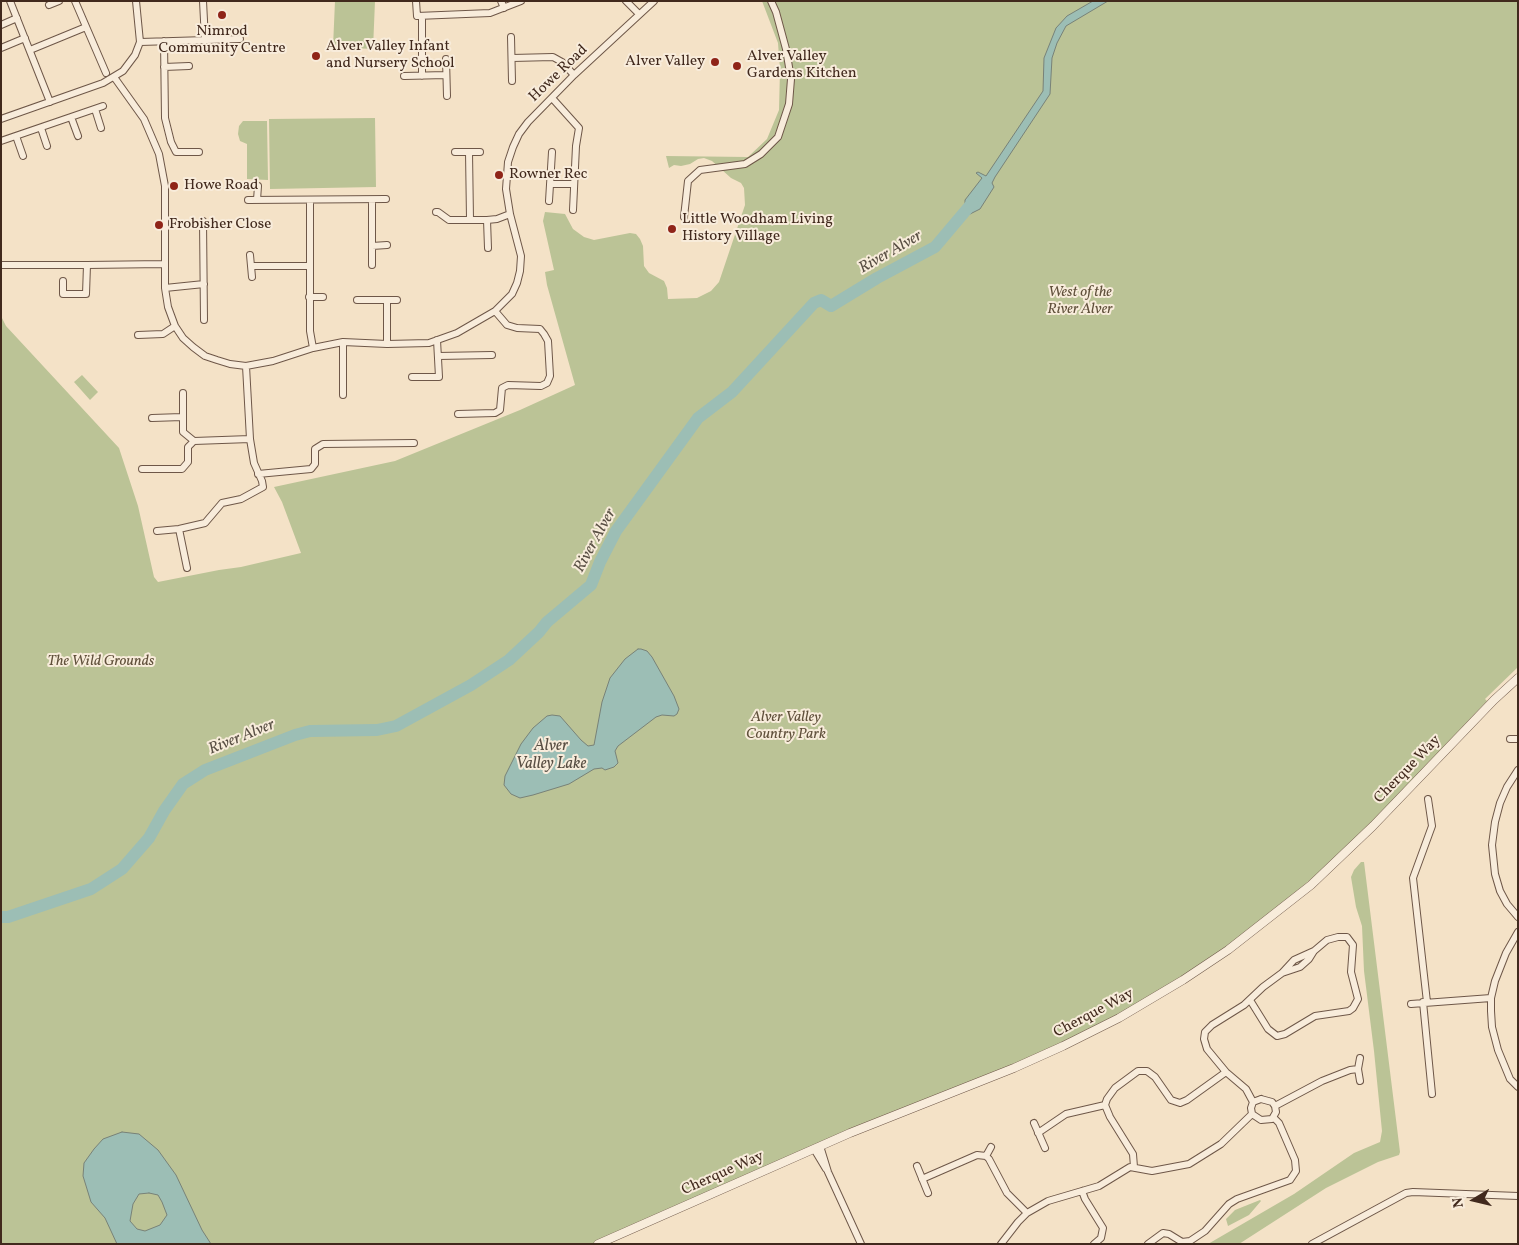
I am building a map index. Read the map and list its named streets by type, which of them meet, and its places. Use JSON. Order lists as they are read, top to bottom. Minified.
{"streets":{"street":["Howe Road","Cherque Way"]},"water":["River Alver","Alver Valley Lake"],"parks":["West of the River Alver","The Wild Grounds","Alver Valley Country Park"],"places":["Nimrod Community Centre","Alver Valley Infant and Nursery School","Alver Valley","Alver Valley Gardens Kitchen","Rowner Rec","Howe Road","Frobisher Close","Little Woodham Living History Village"],"north":"left"}
